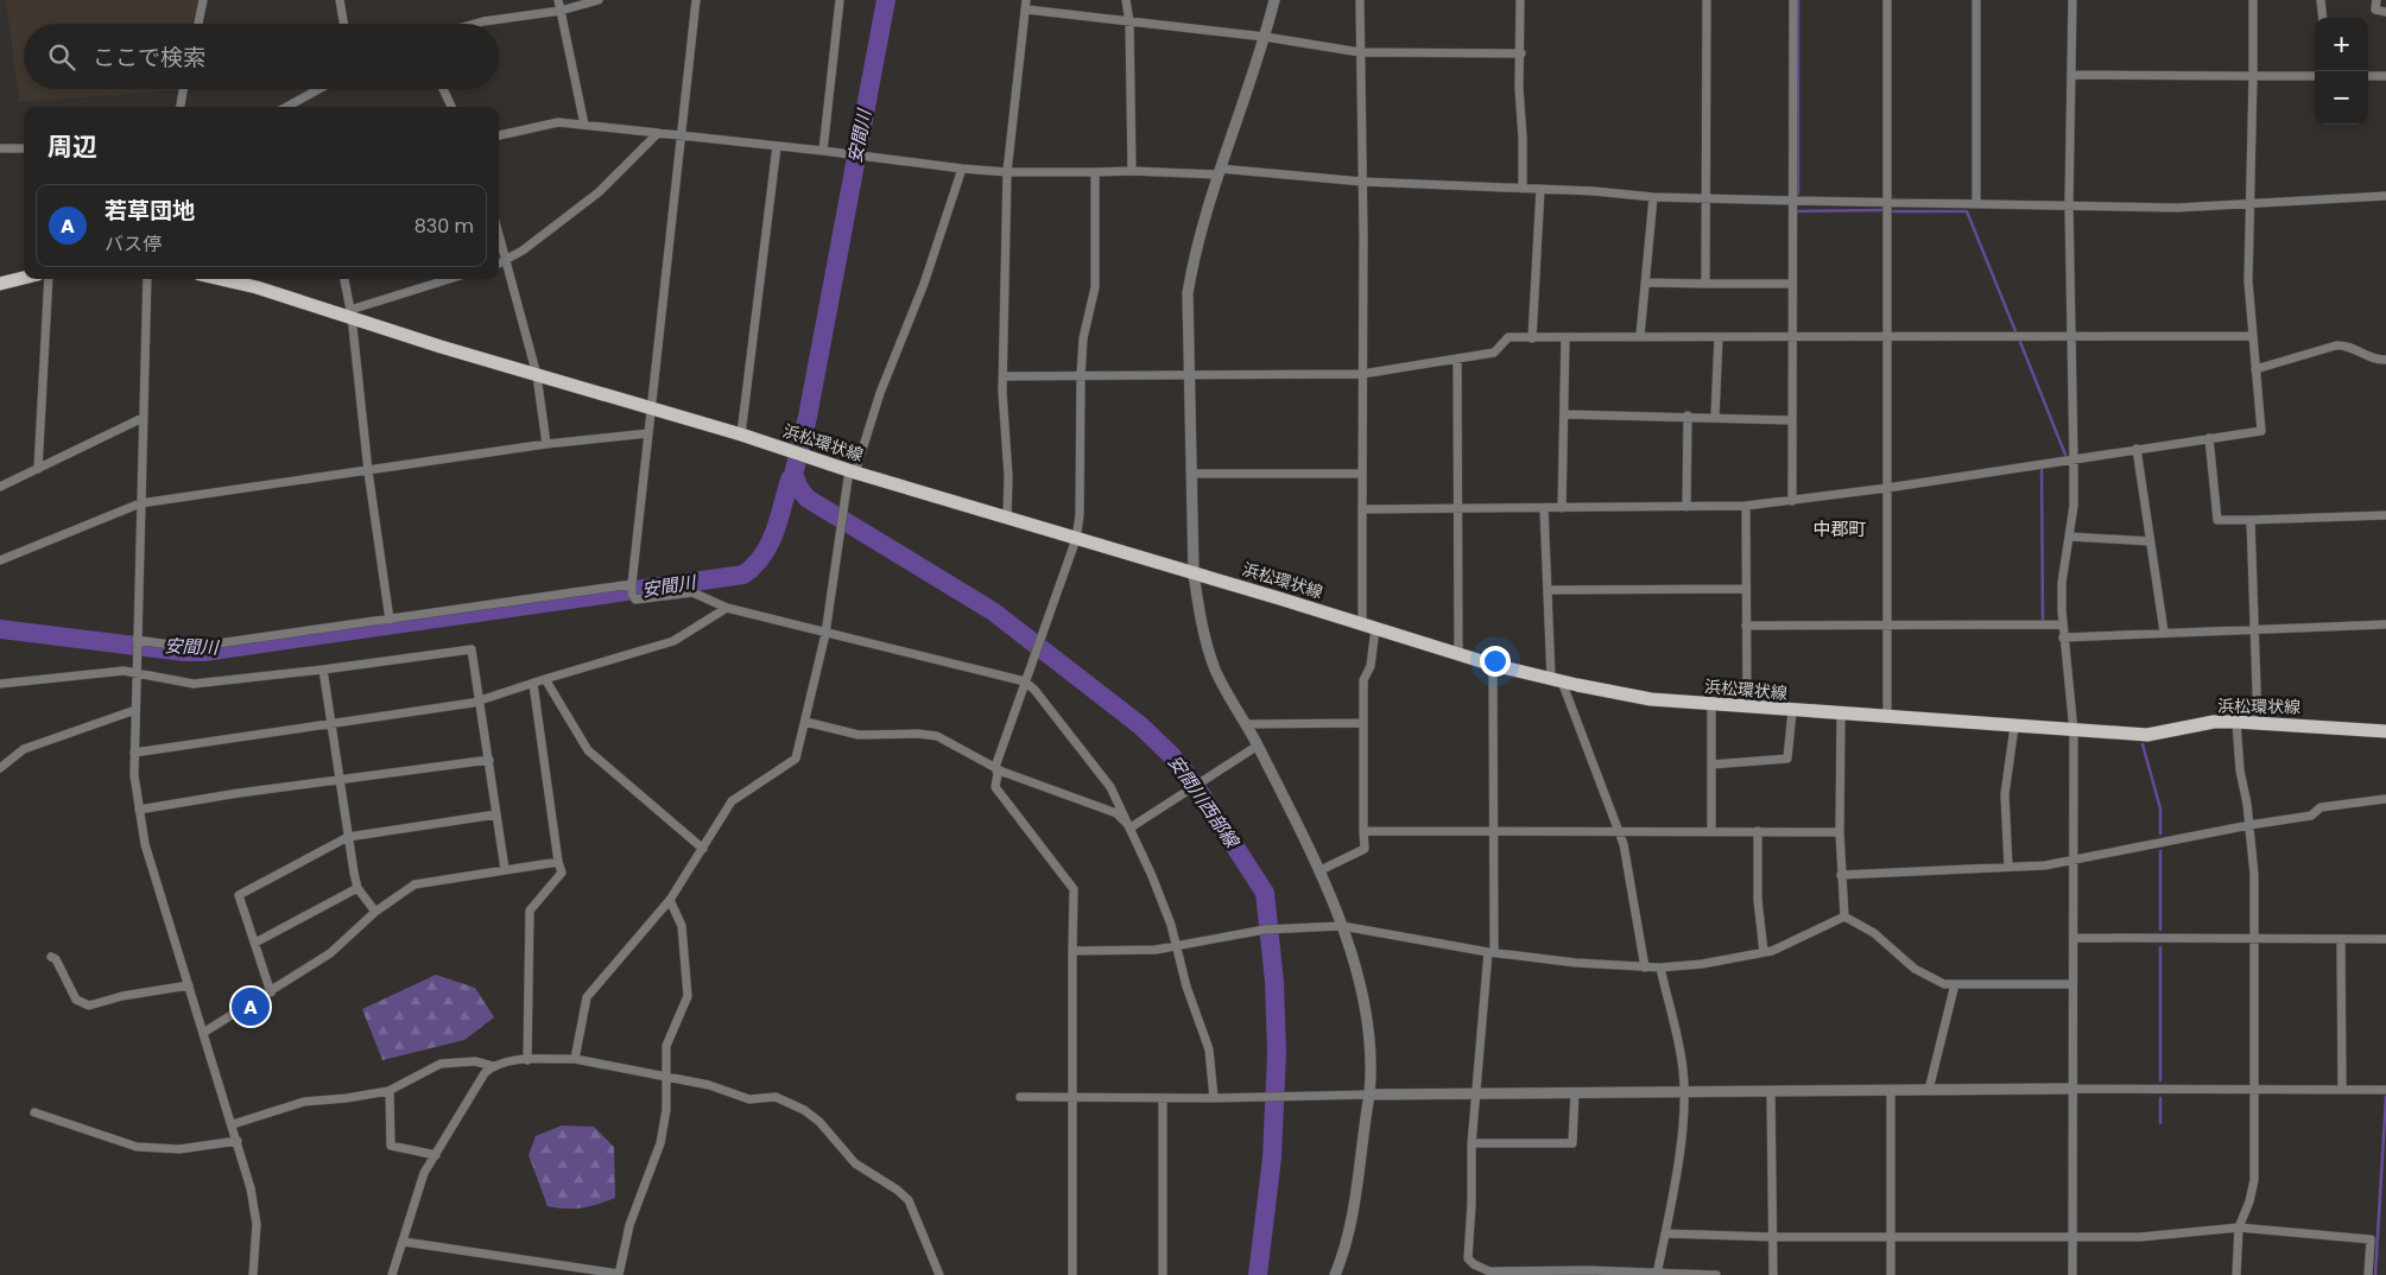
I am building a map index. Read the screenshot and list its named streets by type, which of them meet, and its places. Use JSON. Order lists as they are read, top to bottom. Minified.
{"streets":{"main road":["浜松環状線"]},"districts":["中郡町"],"water":["安間川","安間川西部線"],"page":{"map_buttons":["+","−"],"search":"ここで検索","heading":"周辺","list":[{"mark":"A","name":"若草団地","note":"バス停","value":"830 m"}],"pins":"A"}}
